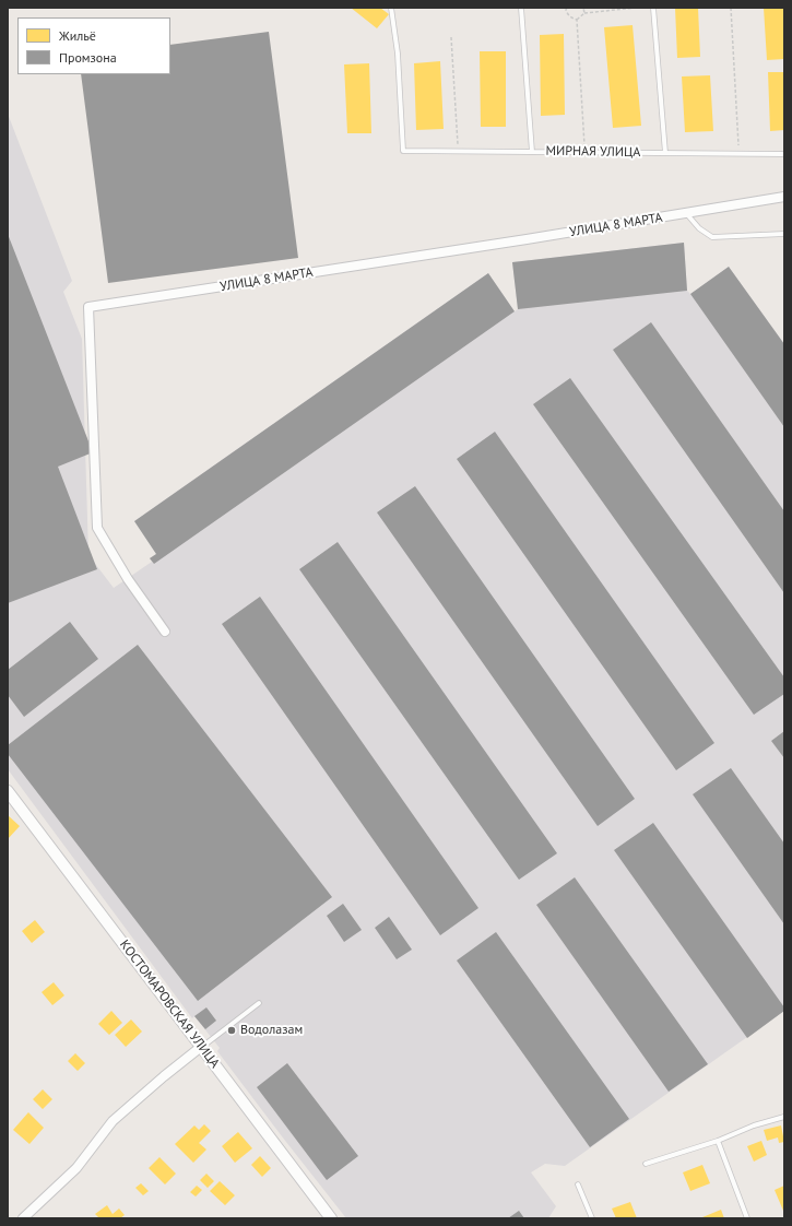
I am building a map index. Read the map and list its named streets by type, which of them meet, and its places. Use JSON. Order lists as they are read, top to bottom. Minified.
{"streets":{"street":["УЛИЦА 8 МАРТА","КОСТОМАРОВСКАЯ УЛИЦА"],"lane":["МИРНАЯ УЛИЦА"]},"places":["Водолазам"],"legend":["Жильё","Промзона"]}
